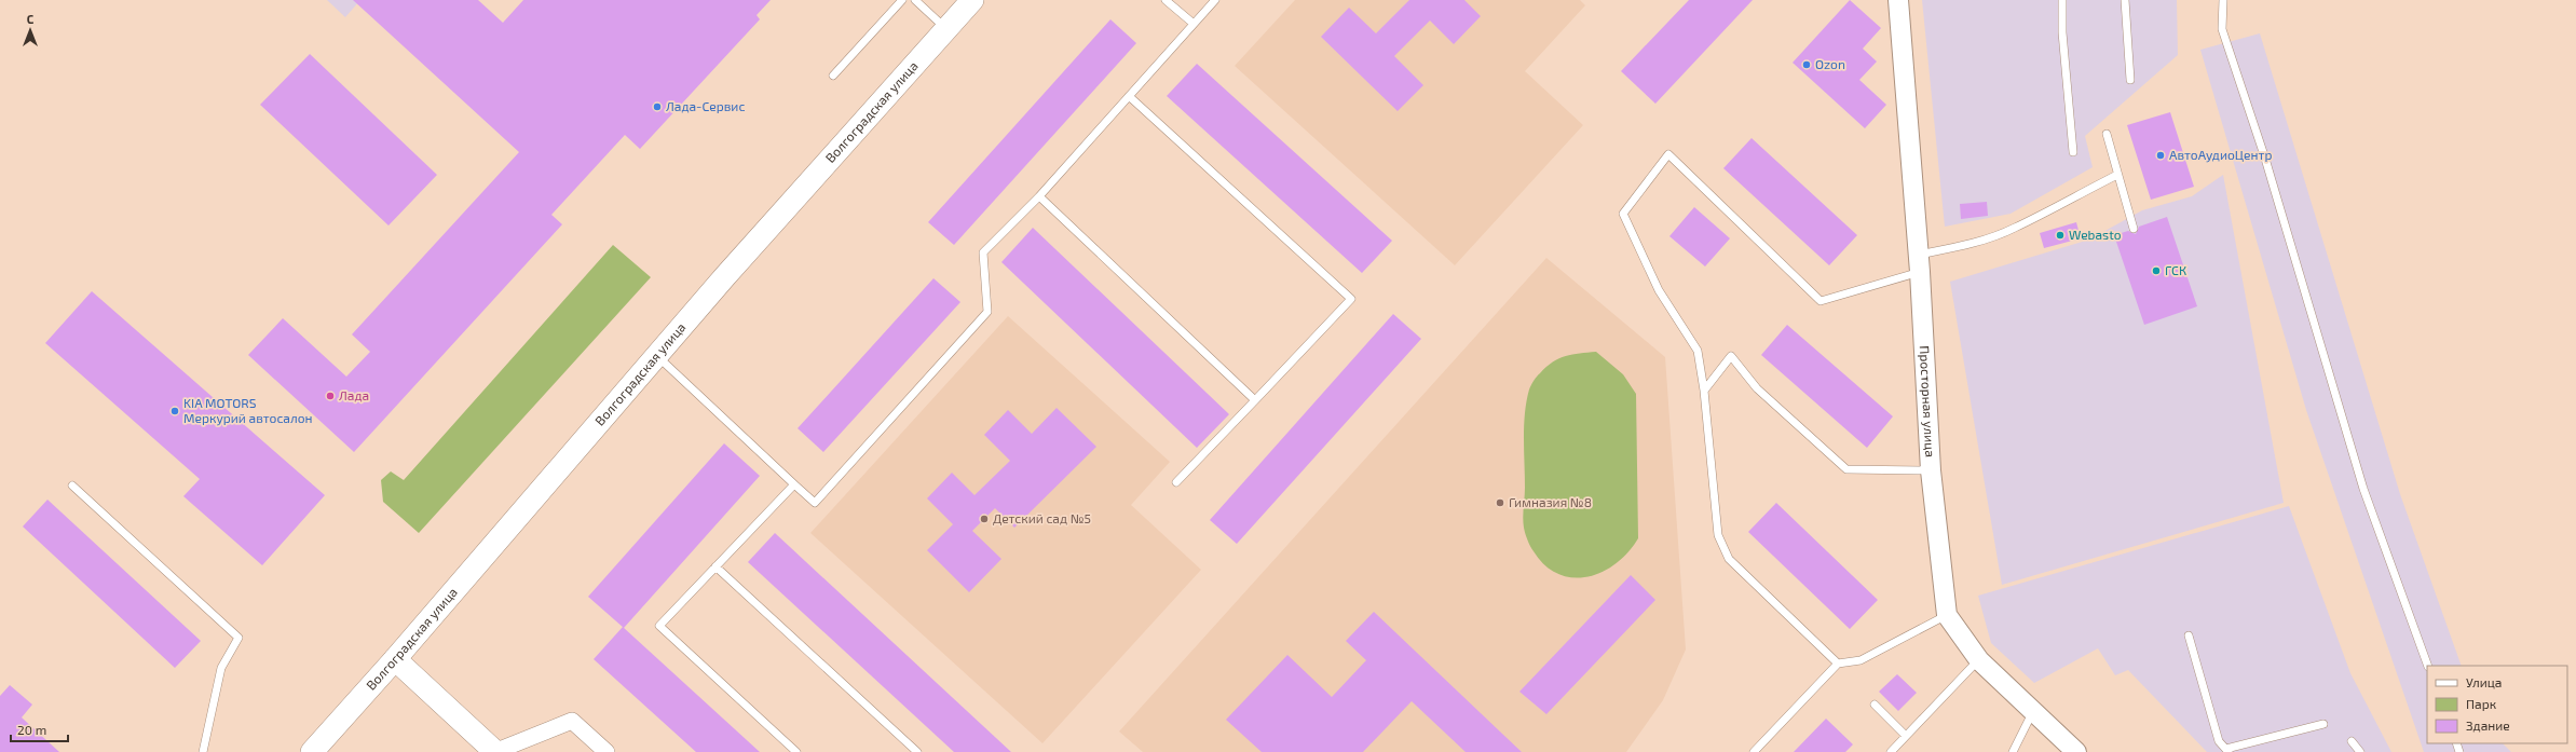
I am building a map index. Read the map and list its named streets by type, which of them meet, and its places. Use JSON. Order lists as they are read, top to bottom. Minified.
{"streets":{"main road":["Волгоградская улица"],"street":["Просторная улица"]},"places":["Ozon","Лада-Сервис","АвтоАудиоЦентр","Webasto","ГСК","Лада","KIA MOTORS Меркурий автосалон","Гимназия №8","Детский сад №5"],"legend":["Улица","Парк","Здание"],"scale_bar":"20 m","north":"top"}
